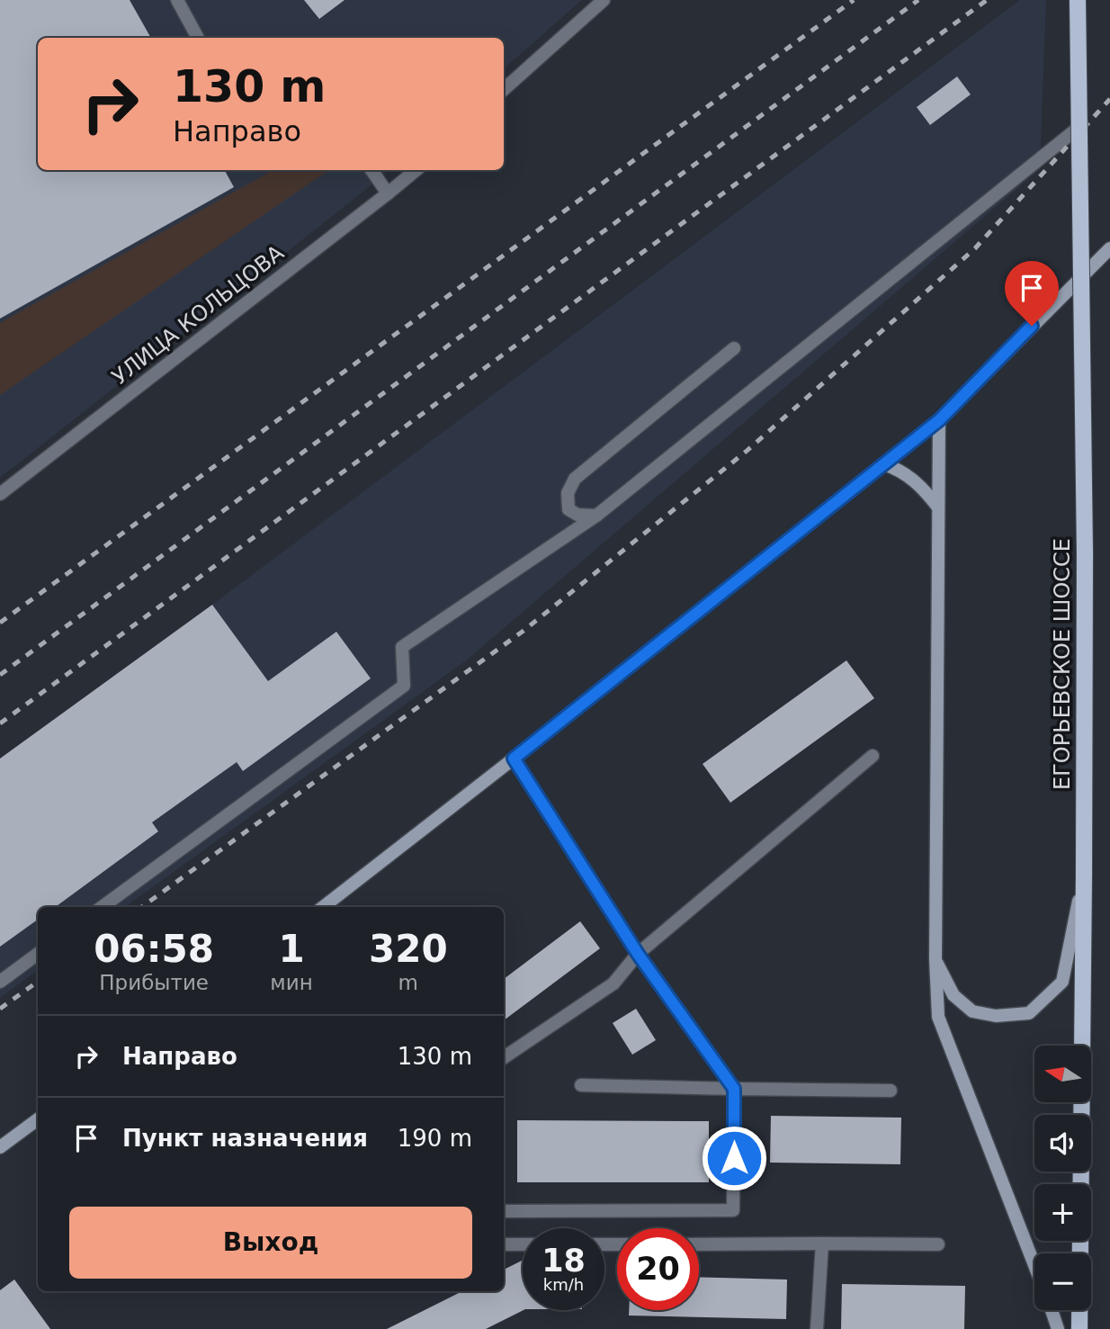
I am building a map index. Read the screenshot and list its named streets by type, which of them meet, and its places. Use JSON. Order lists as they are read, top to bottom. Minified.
{"streets":{"main road":["ЕГОРЬЕВСКОЕ ШОССЕ"],"street":["УЛИЦА КОЛЬЦОВА"]},"north":"left","page":{"turn":["130 m","Направо"],"eta":["06:58","Прибытие","1","мин","320","m"],"list":[{"name":"Направо","value":"130 m"},{"name":"Пункт назначения","value":"190 m"}],"map_buttons":["+","−"],"buttons":"Выход","speed":"18 km/h","limit":"20"}}
